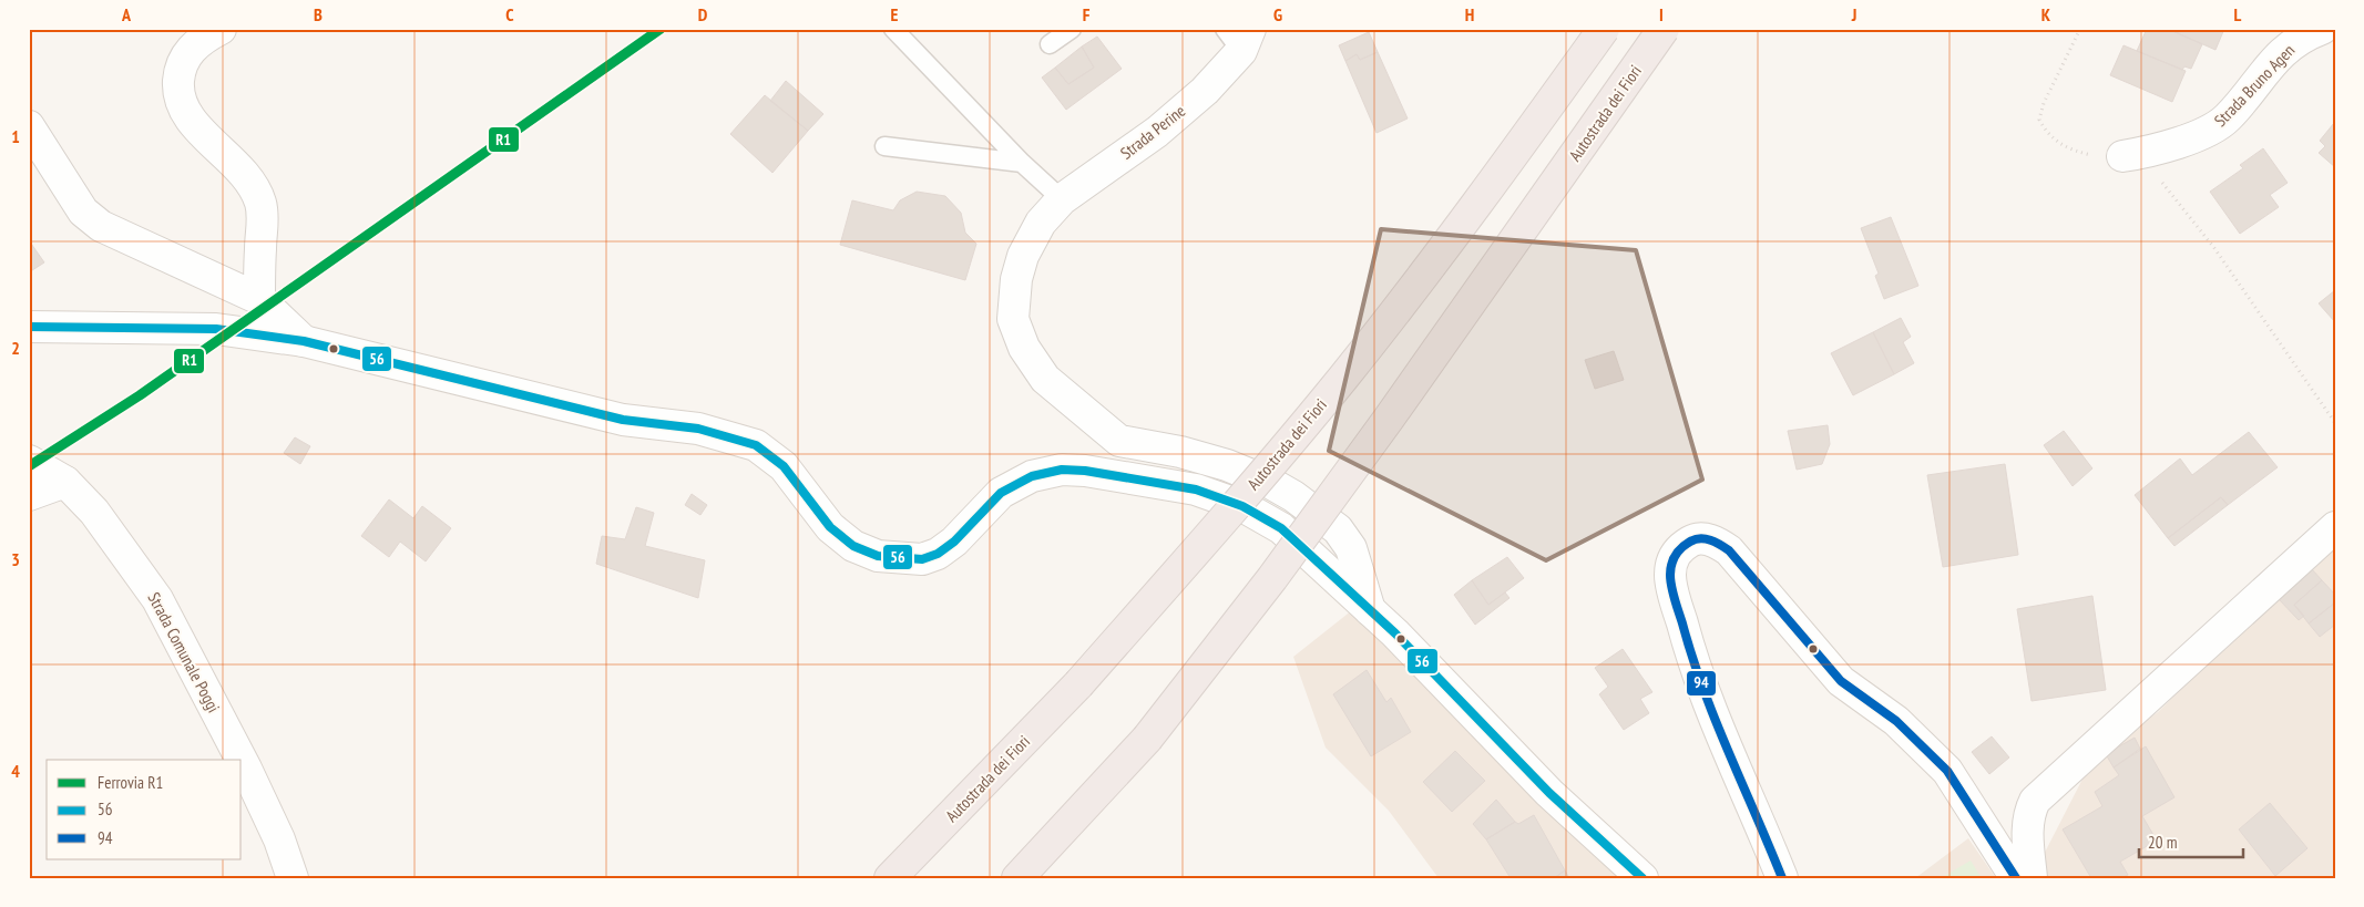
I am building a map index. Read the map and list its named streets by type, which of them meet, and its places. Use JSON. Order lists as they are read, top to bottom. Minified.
{"streets":{"highway":["Autostrada dei Fiori"],"main road":["Strada Bruno Agen","Strada Perine","Strada Comunale Poggi"]},"lines":["rail line R1","transit line 56","transit line 94"],"legend":["Ferrovia R1","56","94"],"scale_bar":"20 m","grid":{"columns":["A","B","C","D","E","F","G","H","I","J","K","L"],"rows":["1","2","3","4"]}}
